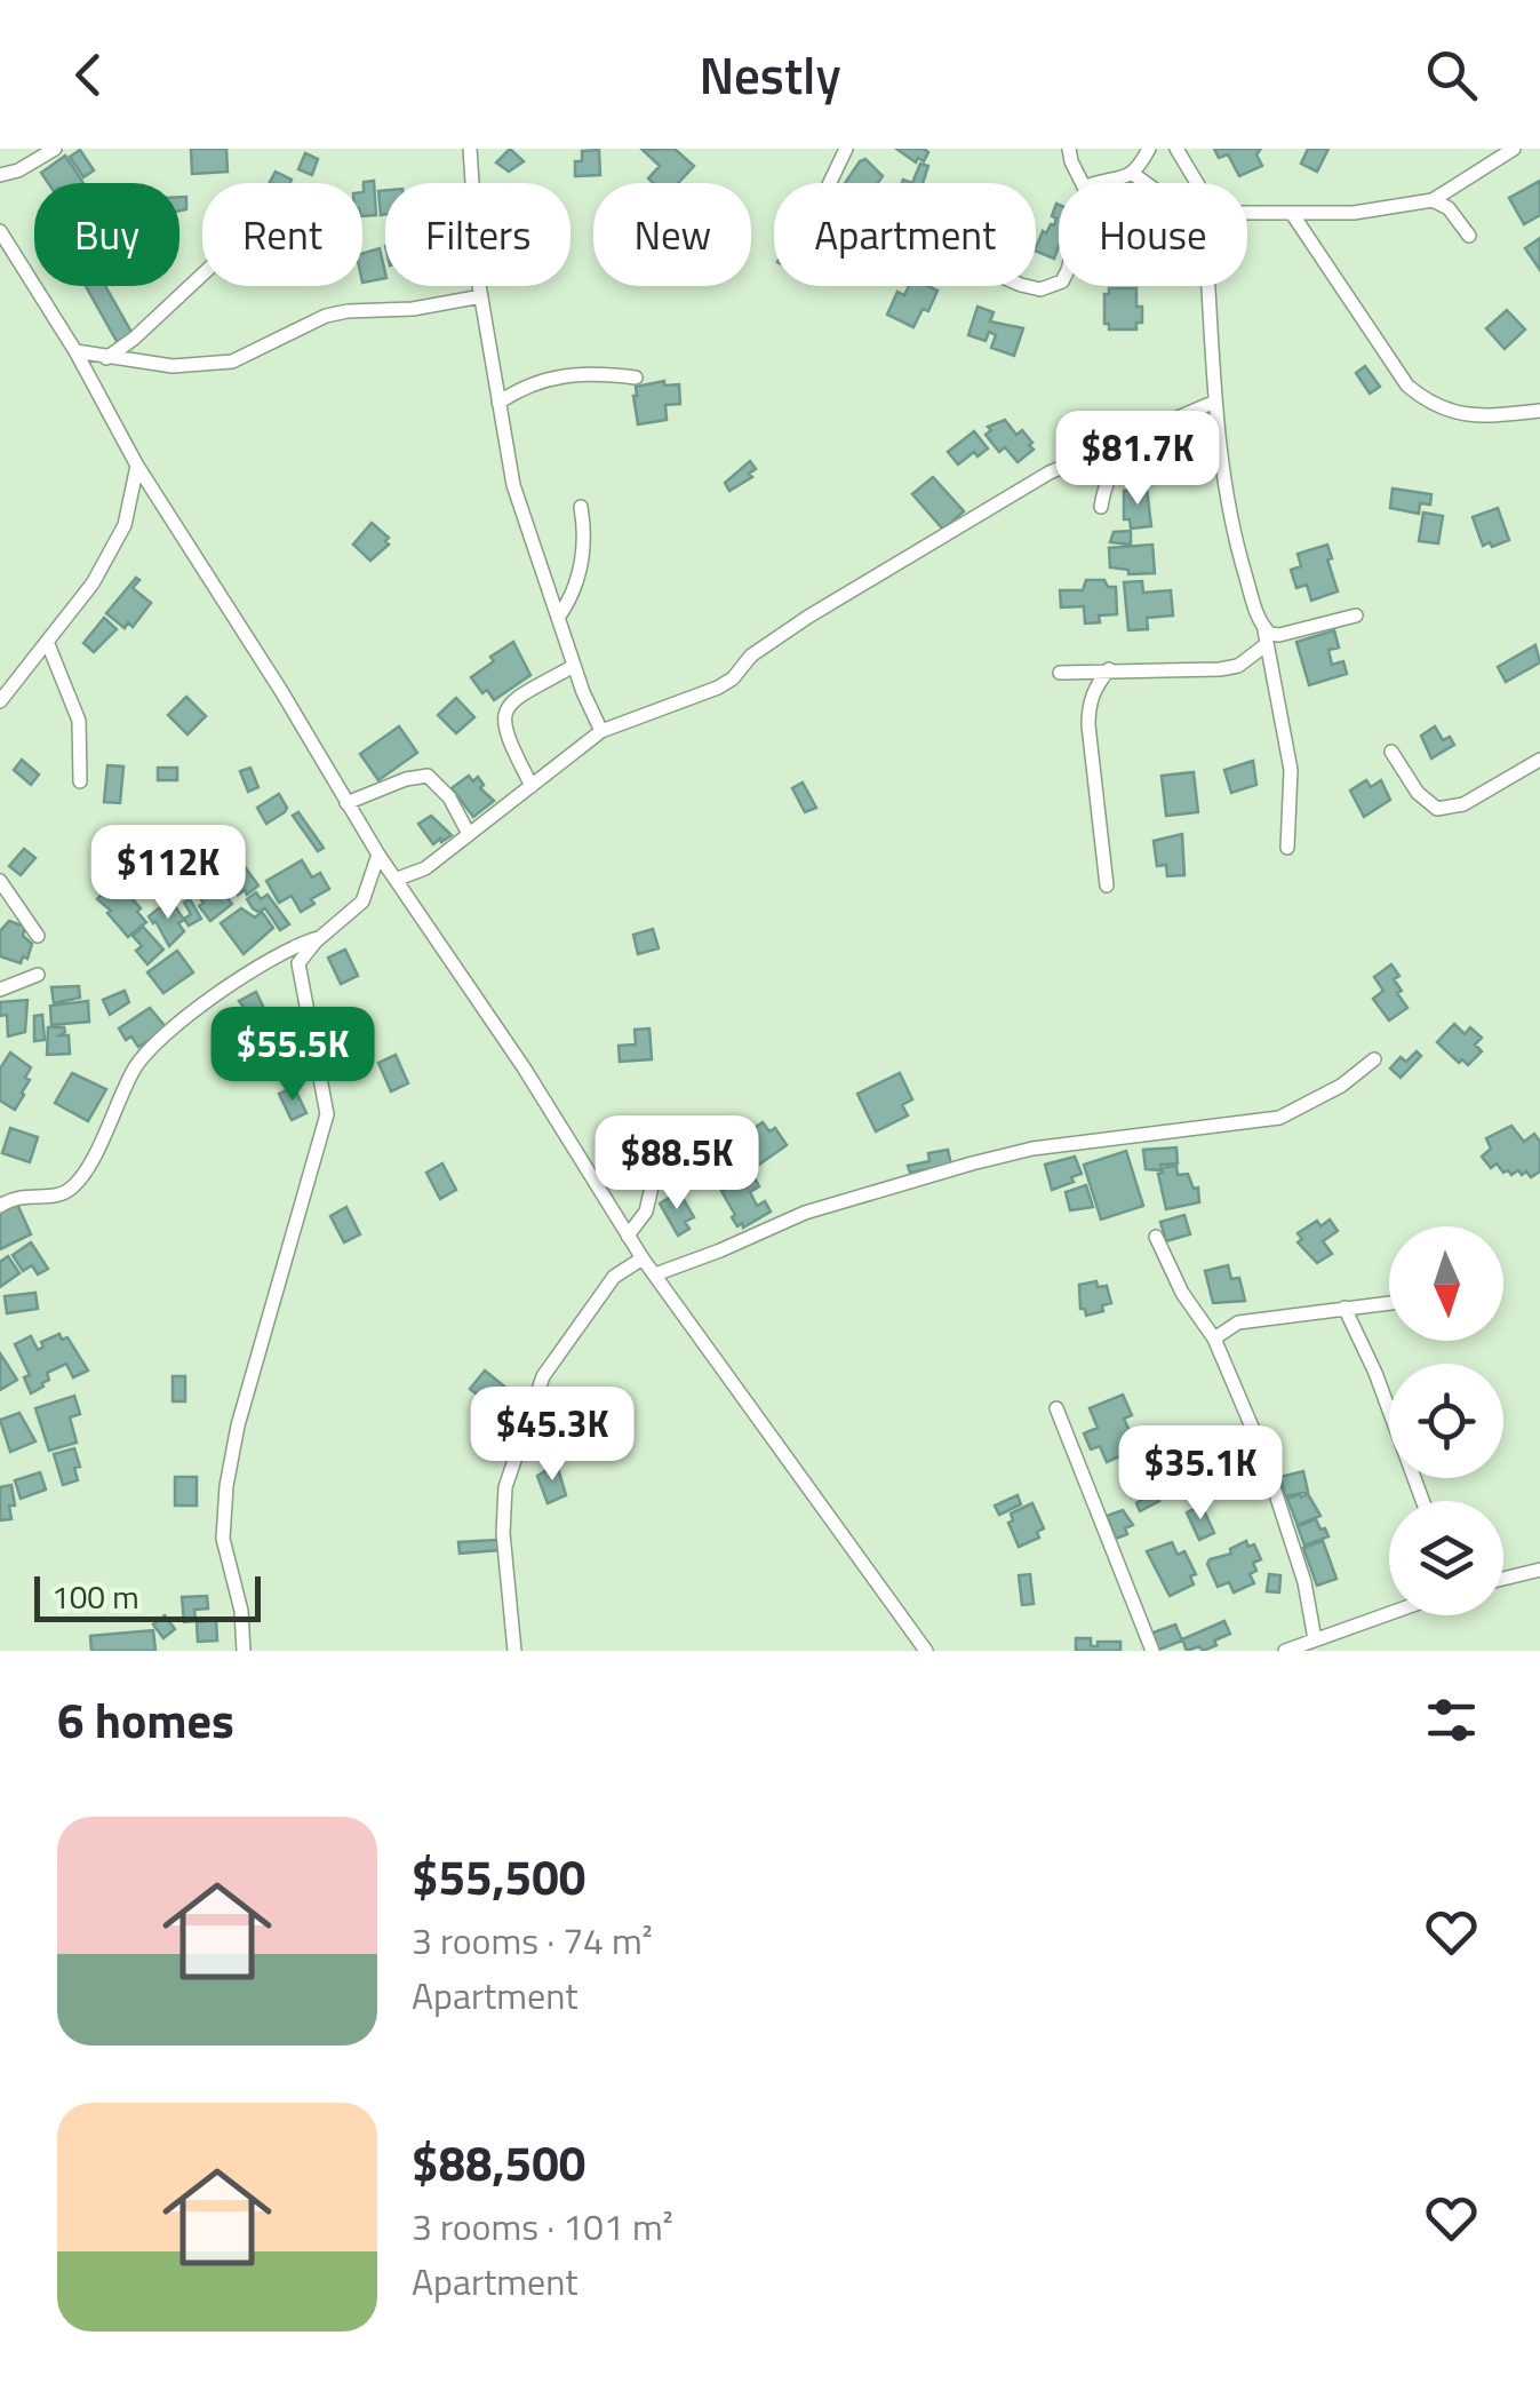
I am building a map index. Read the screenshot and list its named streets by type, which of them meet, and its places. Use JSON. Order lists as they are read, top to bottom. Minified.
{"scale_bar":"100 m","north":"bottom","page":{"header":"Nestly","chip":["Buy","Rent","Filters","New","Apartment","House"],"price":["$81.7K","$112K","$55.5K","$88.5K","$45.3K","$35.1K"],"scale":"100 m","heading":"6 homes","list":[{"name":"$55,500","note":"3 rooms · 74 m² · Apartment"},{"name":"$88,500","note":"3 rooms · 101 m² · Apartment"}]}}
